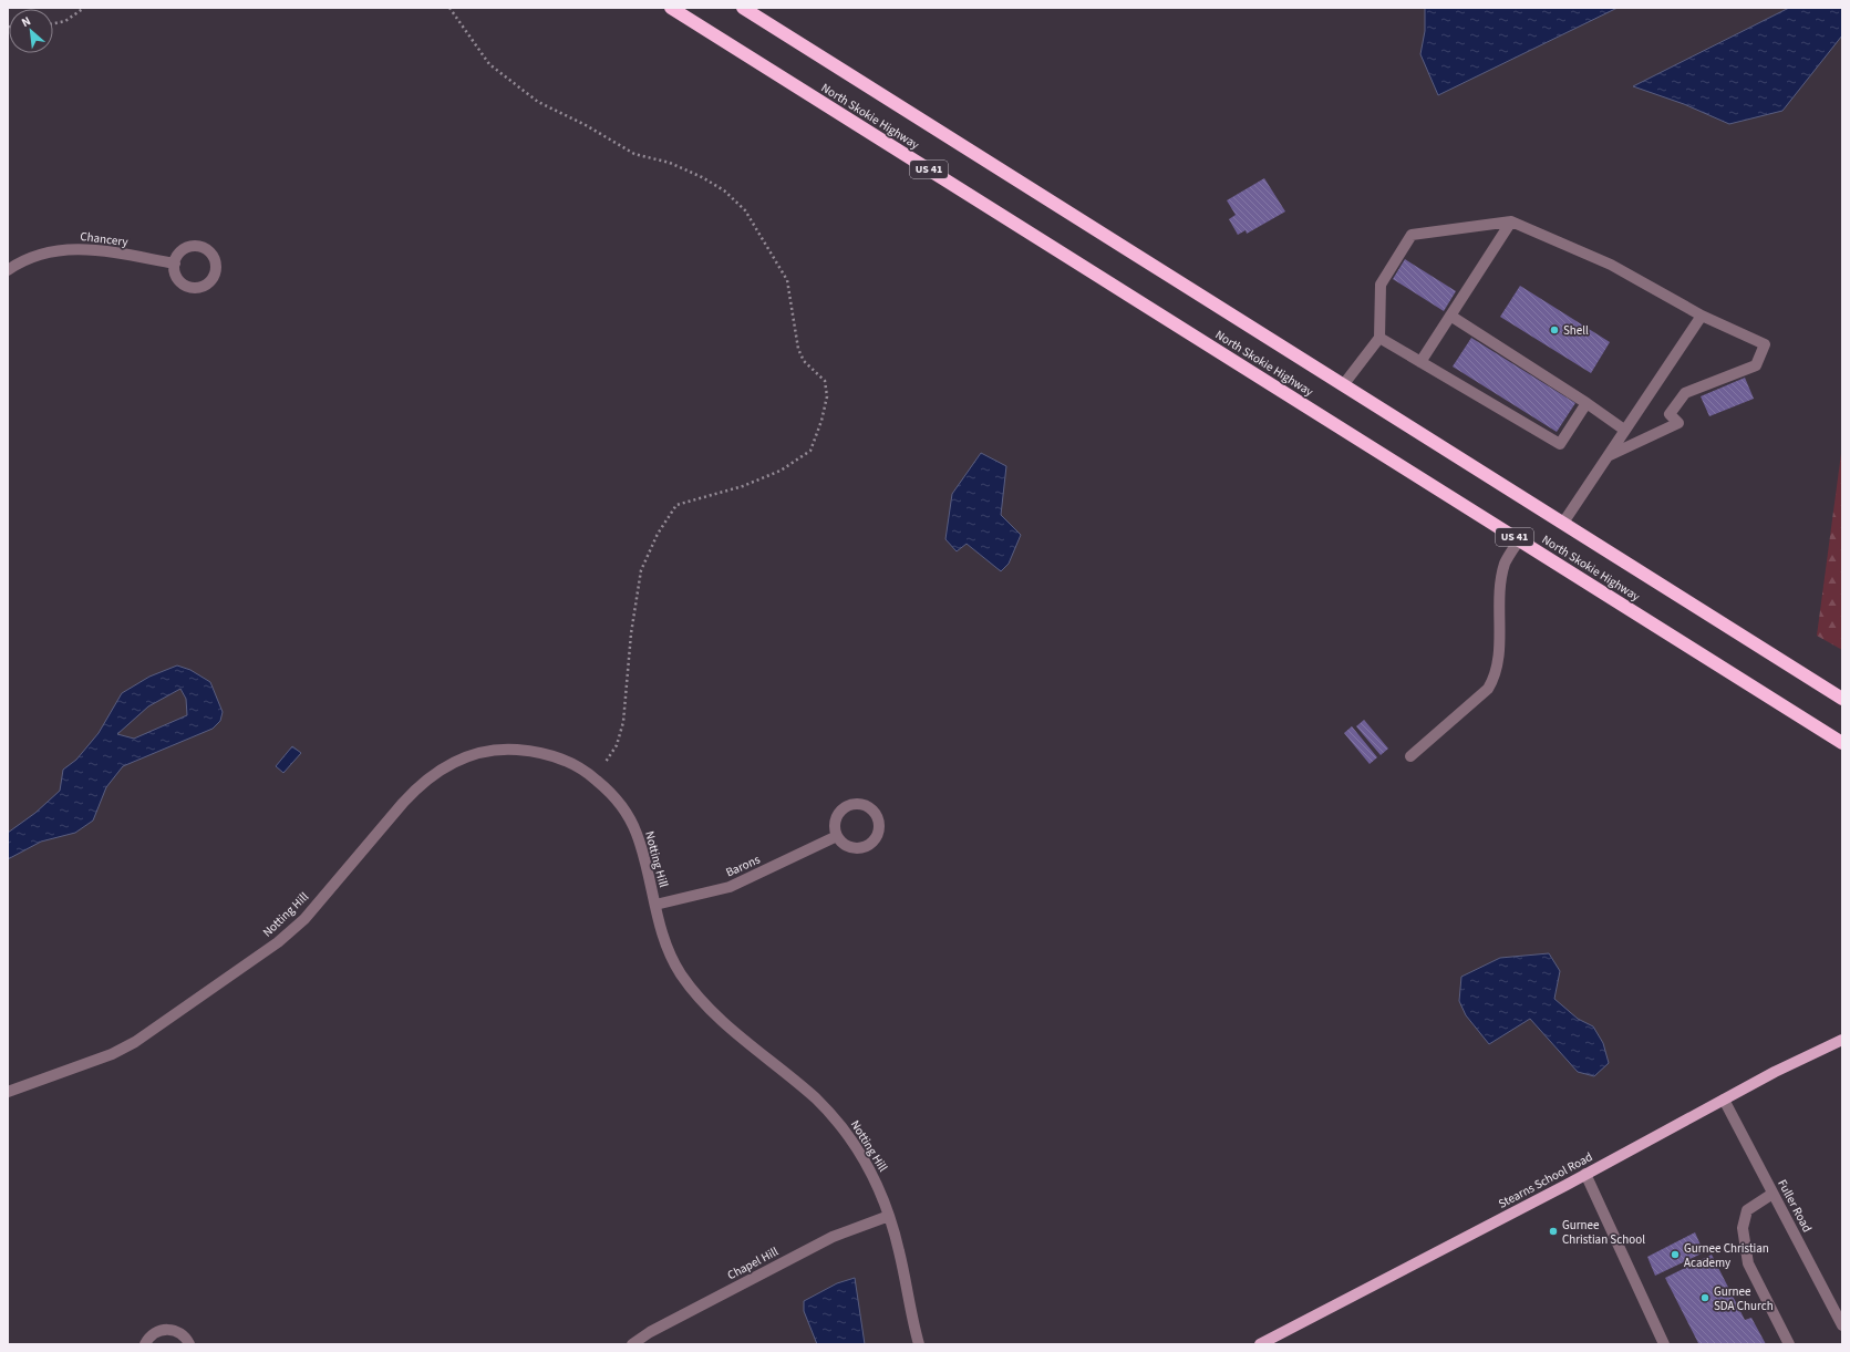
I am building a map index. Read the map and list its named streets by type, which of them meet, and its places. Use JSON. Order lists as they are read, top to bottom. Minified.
{"streets":{"highway":["North Skokie Highway","US 41"],"main road":["Stearns School Road"],"street":["Chancery","Notting Hill","Barons","Fuller Road","Chapel Hill"]},"crossings":[["Notting Hill","Barons"],["Notting Hill","Chapel Hill"],["Stearns School Road","Fuller Road"]],"places":["Shell","Gurnee Christian School","Gurnee Christian Academy","Gurnee SDA Church"],"north":"top left"}
